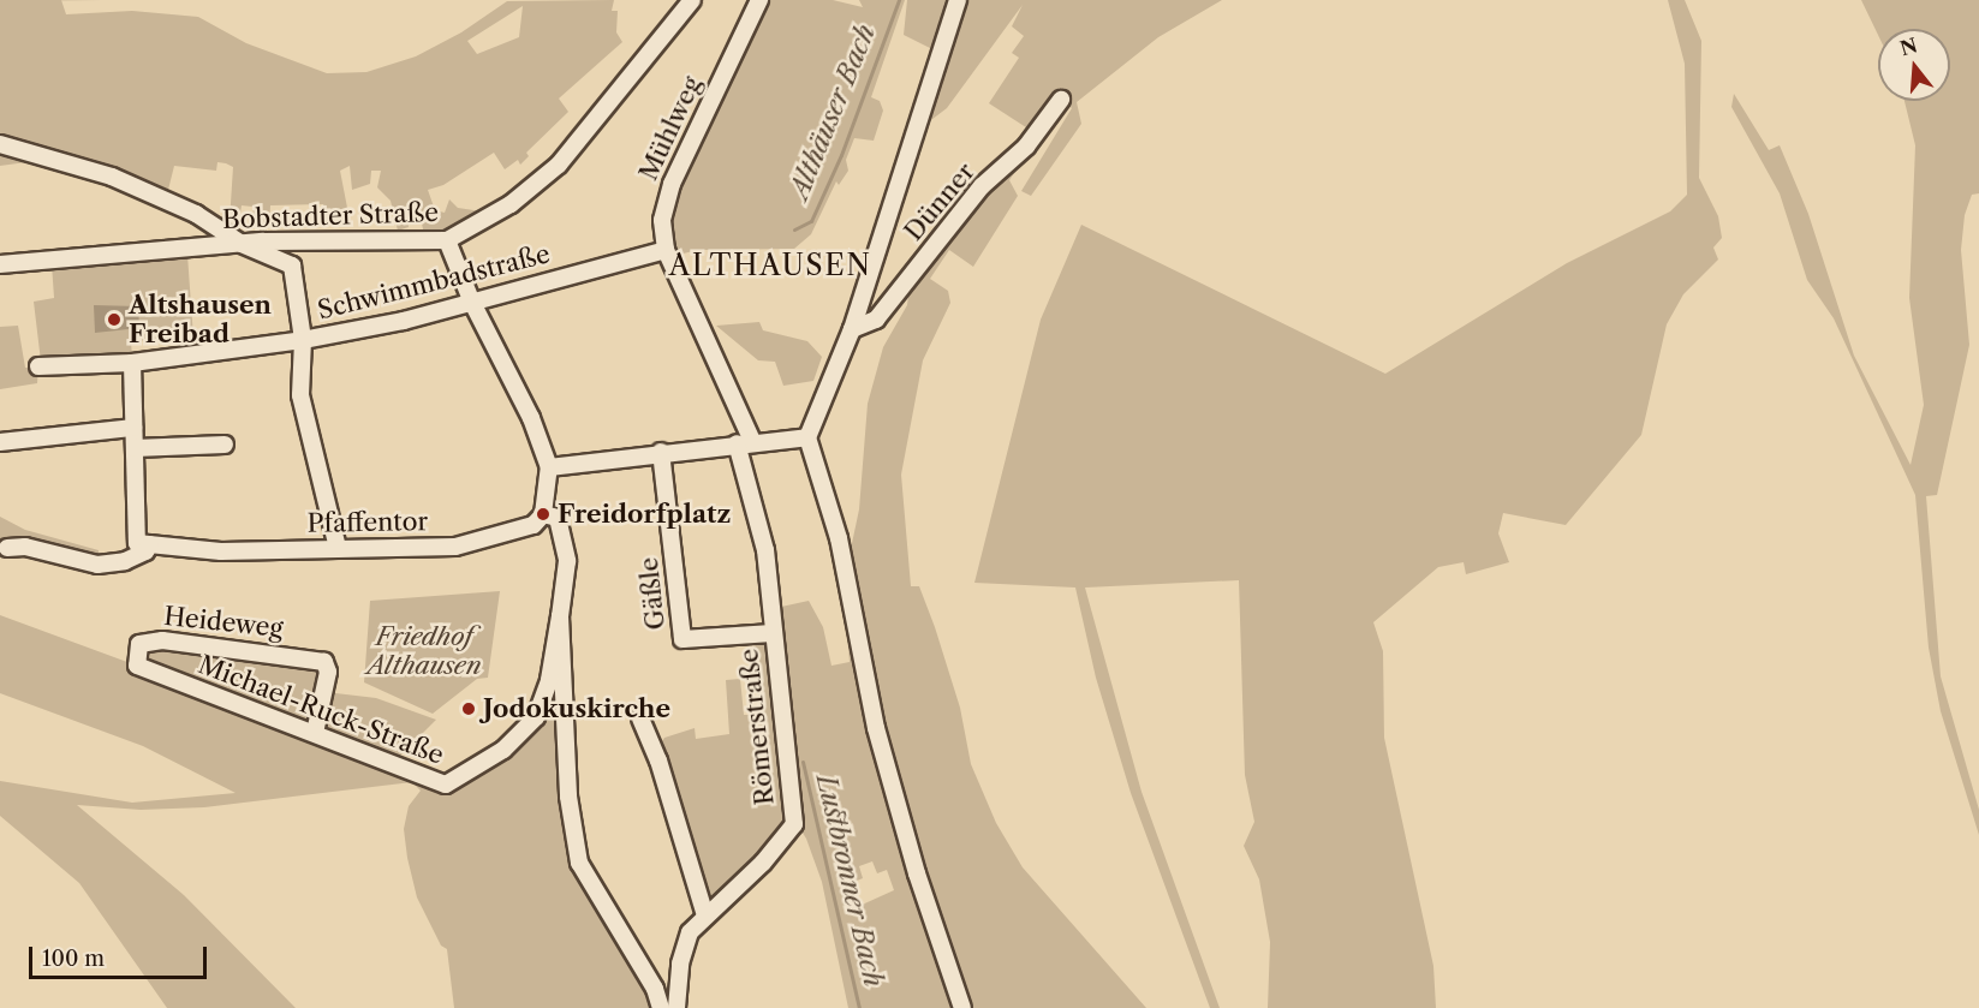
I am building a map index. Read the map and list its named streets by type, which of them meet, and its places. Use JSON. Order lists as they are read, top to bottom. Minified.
{"streets":{"street":["Mühlweg","Dünner","Bobstadter Straße","Schwimmbadstraße","Pfaffentor","Gäßle","Heideweg","Michael-Ruck-Straße","Römerstraße"]},"crossings":[["Mühlweg","Schwimmbadstraße"],["Mühlweg","Römerstraße"],["Pfaffentor","Michael-Ruck-Straße"],["Gäßle","Römerstraße"],["Heideweg","Michael-Ruck-Straße"]],"districts":["ALTHAUSEN"],"water":["Althäuser Bach","Lustbronner Bach"],"parks":["Friedhof Althausen"],"places":["Altshausen Freibad","Freidorfplatz","Jodokuskirche"],"scale_bar":"100 m","north":"top"}
